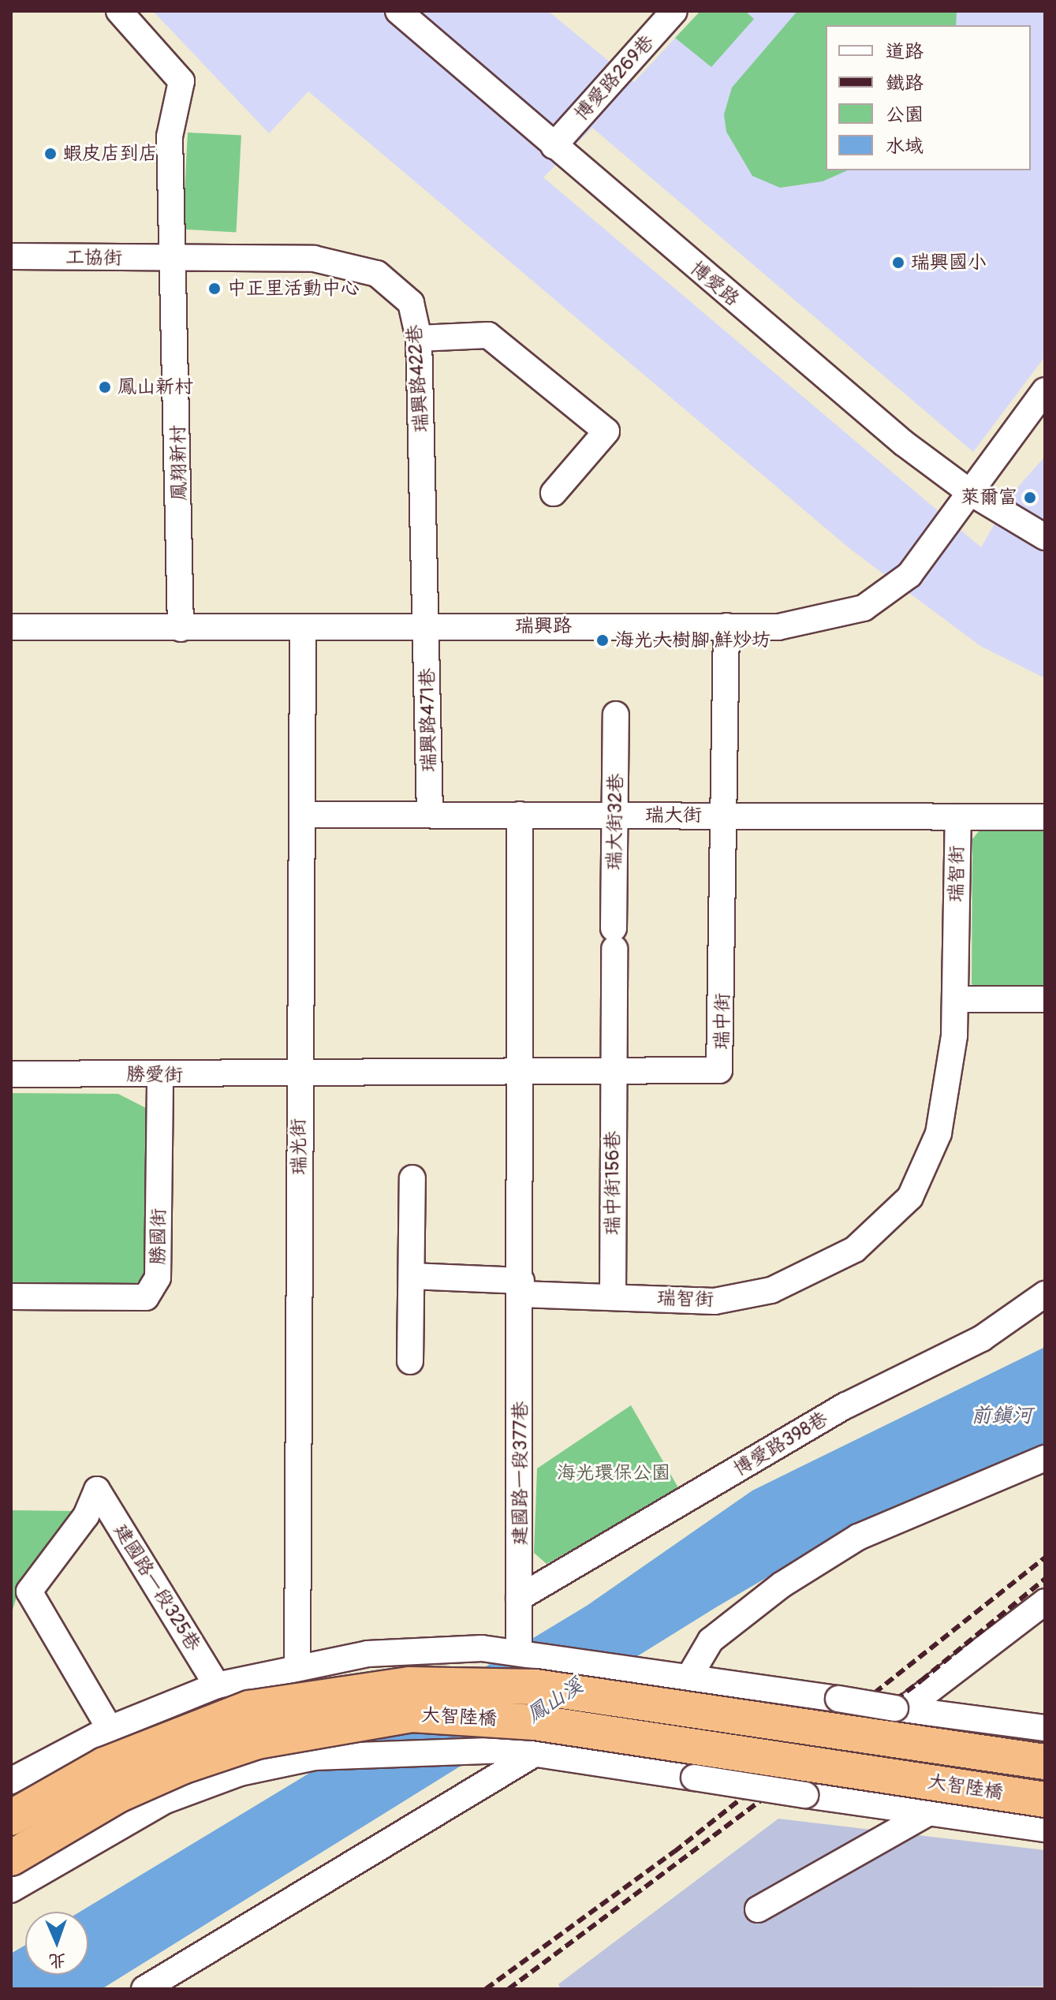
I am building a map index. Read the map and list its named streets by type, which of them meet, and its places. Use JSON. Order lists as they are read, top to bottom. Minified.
{"streets":{"main road":["大智陸橋"],"street":["博愛路269巷","工協街","博愛路","瑞興路422巷","鳳翔新村","瑞興路","瑞興路471巷","瑞大街","瑞大街32巷","瑞智街","瑞中街","勝愛街","瑞光街","瑞中街156巷","勝國街","博愛路398巷","建國路一段377巷","建國路一段325巷"]},"crossings":[["博愛路269巷","博愛路"],["工協街","瑞興路422巷"],["工協街","鳳翔新村"],["博愛路","瑞興路"],["瑞興路422巷","鳳翔新村"],["瑞興路422巷","瑞興路"],["瑞興路422巷","瑞興路471巷"],["鳳翔新村","瑞興路"],["瑞興路","瑞興路471巷"],["瑞興路","瑞中街"],["瑞興路","瑞光街"],["瑞興路471巷","瑞大街"],["瑞大街","瑞大街32巷"],["瑞大街","瑞智街"],["瑞大街","瑞中街"],["瑞大街","瑞光街"],["瑞大街32巷","瑞中街"],["瑞大街32巷","瑞中街156巷"],["瑞智街","瑞中街156巷"],["瑞智街","建國路一段377巷"],["瑞中街","勝愛街"],["瑞中街","瑞光街"],["瑞中街","瑞中街156巷"],["勝愛街","瑞光街"],["勝愛街","勝國街"],["博愛路398巷","建國路一段377巷"]],"water":["前鎮河","鳳山溪"],"parks":["海光環保公園"],"places":["蝦皮店到店","瑞興國小","中正里活動中心","鳳山新村","萊爾富","海光大樹腳 鮮炒坊"],"legend":["道路","鐵路","公園","水域"],"north":"bottom"}
